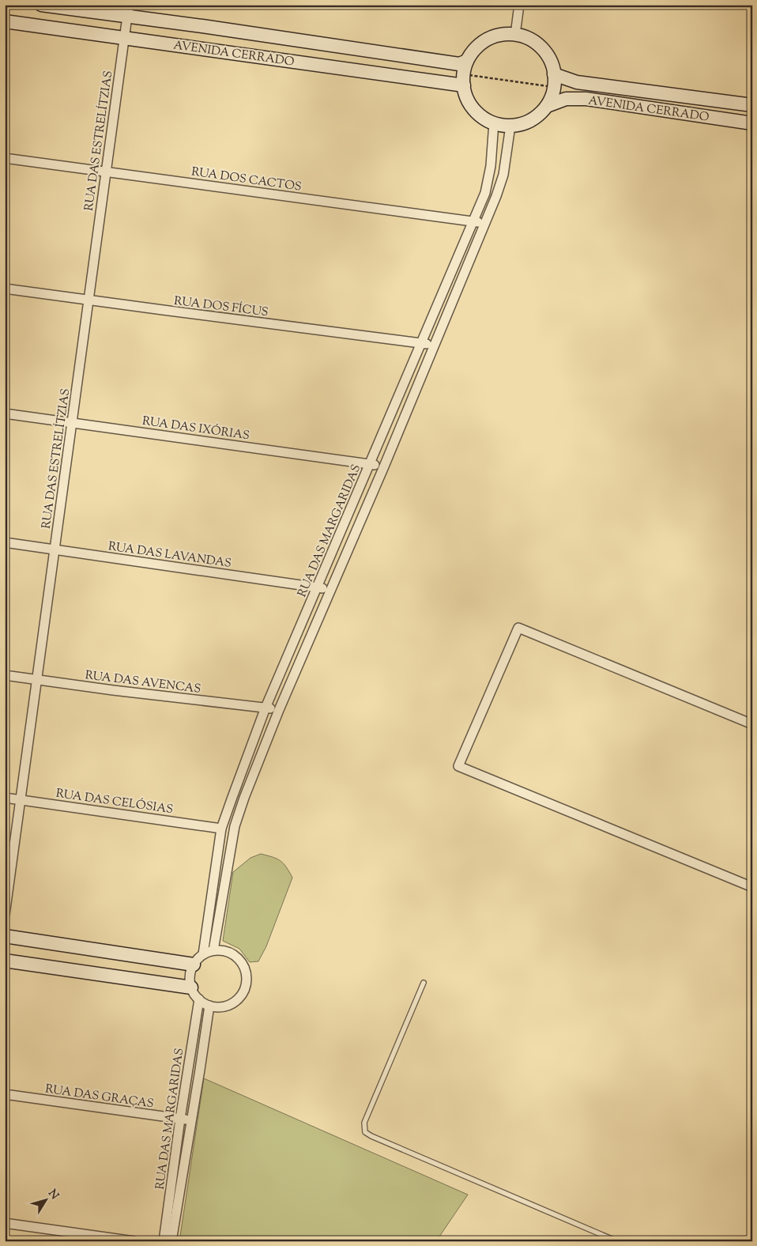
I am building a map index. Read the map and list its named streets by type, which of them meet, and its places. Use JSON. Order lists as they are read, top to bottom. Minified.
{"streets":{"street":["AVENIDA CERRADO","RUA DAS ESTRELÍTZIAS","RUA DOS CACTOS","RUA DOS FÍCUS","RUA DAS IXÓRIAS","RUA DAS MARGARIDAS","RUA DAS LAVANDAS","RUA DAS AVENCAS","RUA DAS CELÓSIAS","RUA DAS GRAÇAS"]},"crossings":[["AVENIDA CERRADO","RUA DAS ESTRELÍTZIAS"],["AVENIDA CERRADO","RUA DAS MARGARIDAS"],["RUA DAS ESTRELÍTZIAS","RUA DOS CACTOS"],["RUA DAS ESTRELÍTZIAS","RUA DOS FÍCUS"],["RUA DAS ESTRELÍTZIAS","RUA DAS IXÓRIAS"],["RUA DAS ESTRELÍTZIAS","RUA DAS LAVANDAS"],["RUA DAS ESTRELÍTZIAS","RUA DAS AVENCAS"],["RUA DAS ESTRELÍTZIAS","RUA DAS CELÓSIAS"],["RUA DOS CACTOS","RUA DAS MARGARIDAS"],["RUA DOS FÍCUS","RUA DAS MARGARIDAS"],["RUA DAS IXÓRIAS","RUA DAS MARGARIDAS"],["RUA DAS MARGARIDAS","RUA DAS LAVANDAS"],["RUA DAS MARGARIDAS","RUA DAS AVENCAS"],["RUA DAS MARGARIDAS","RUA DAS CELÓSIAS"],["RUA DAS MARGARIDAS","RUA DAS GRAÇAS"]],"north":"top right"}
